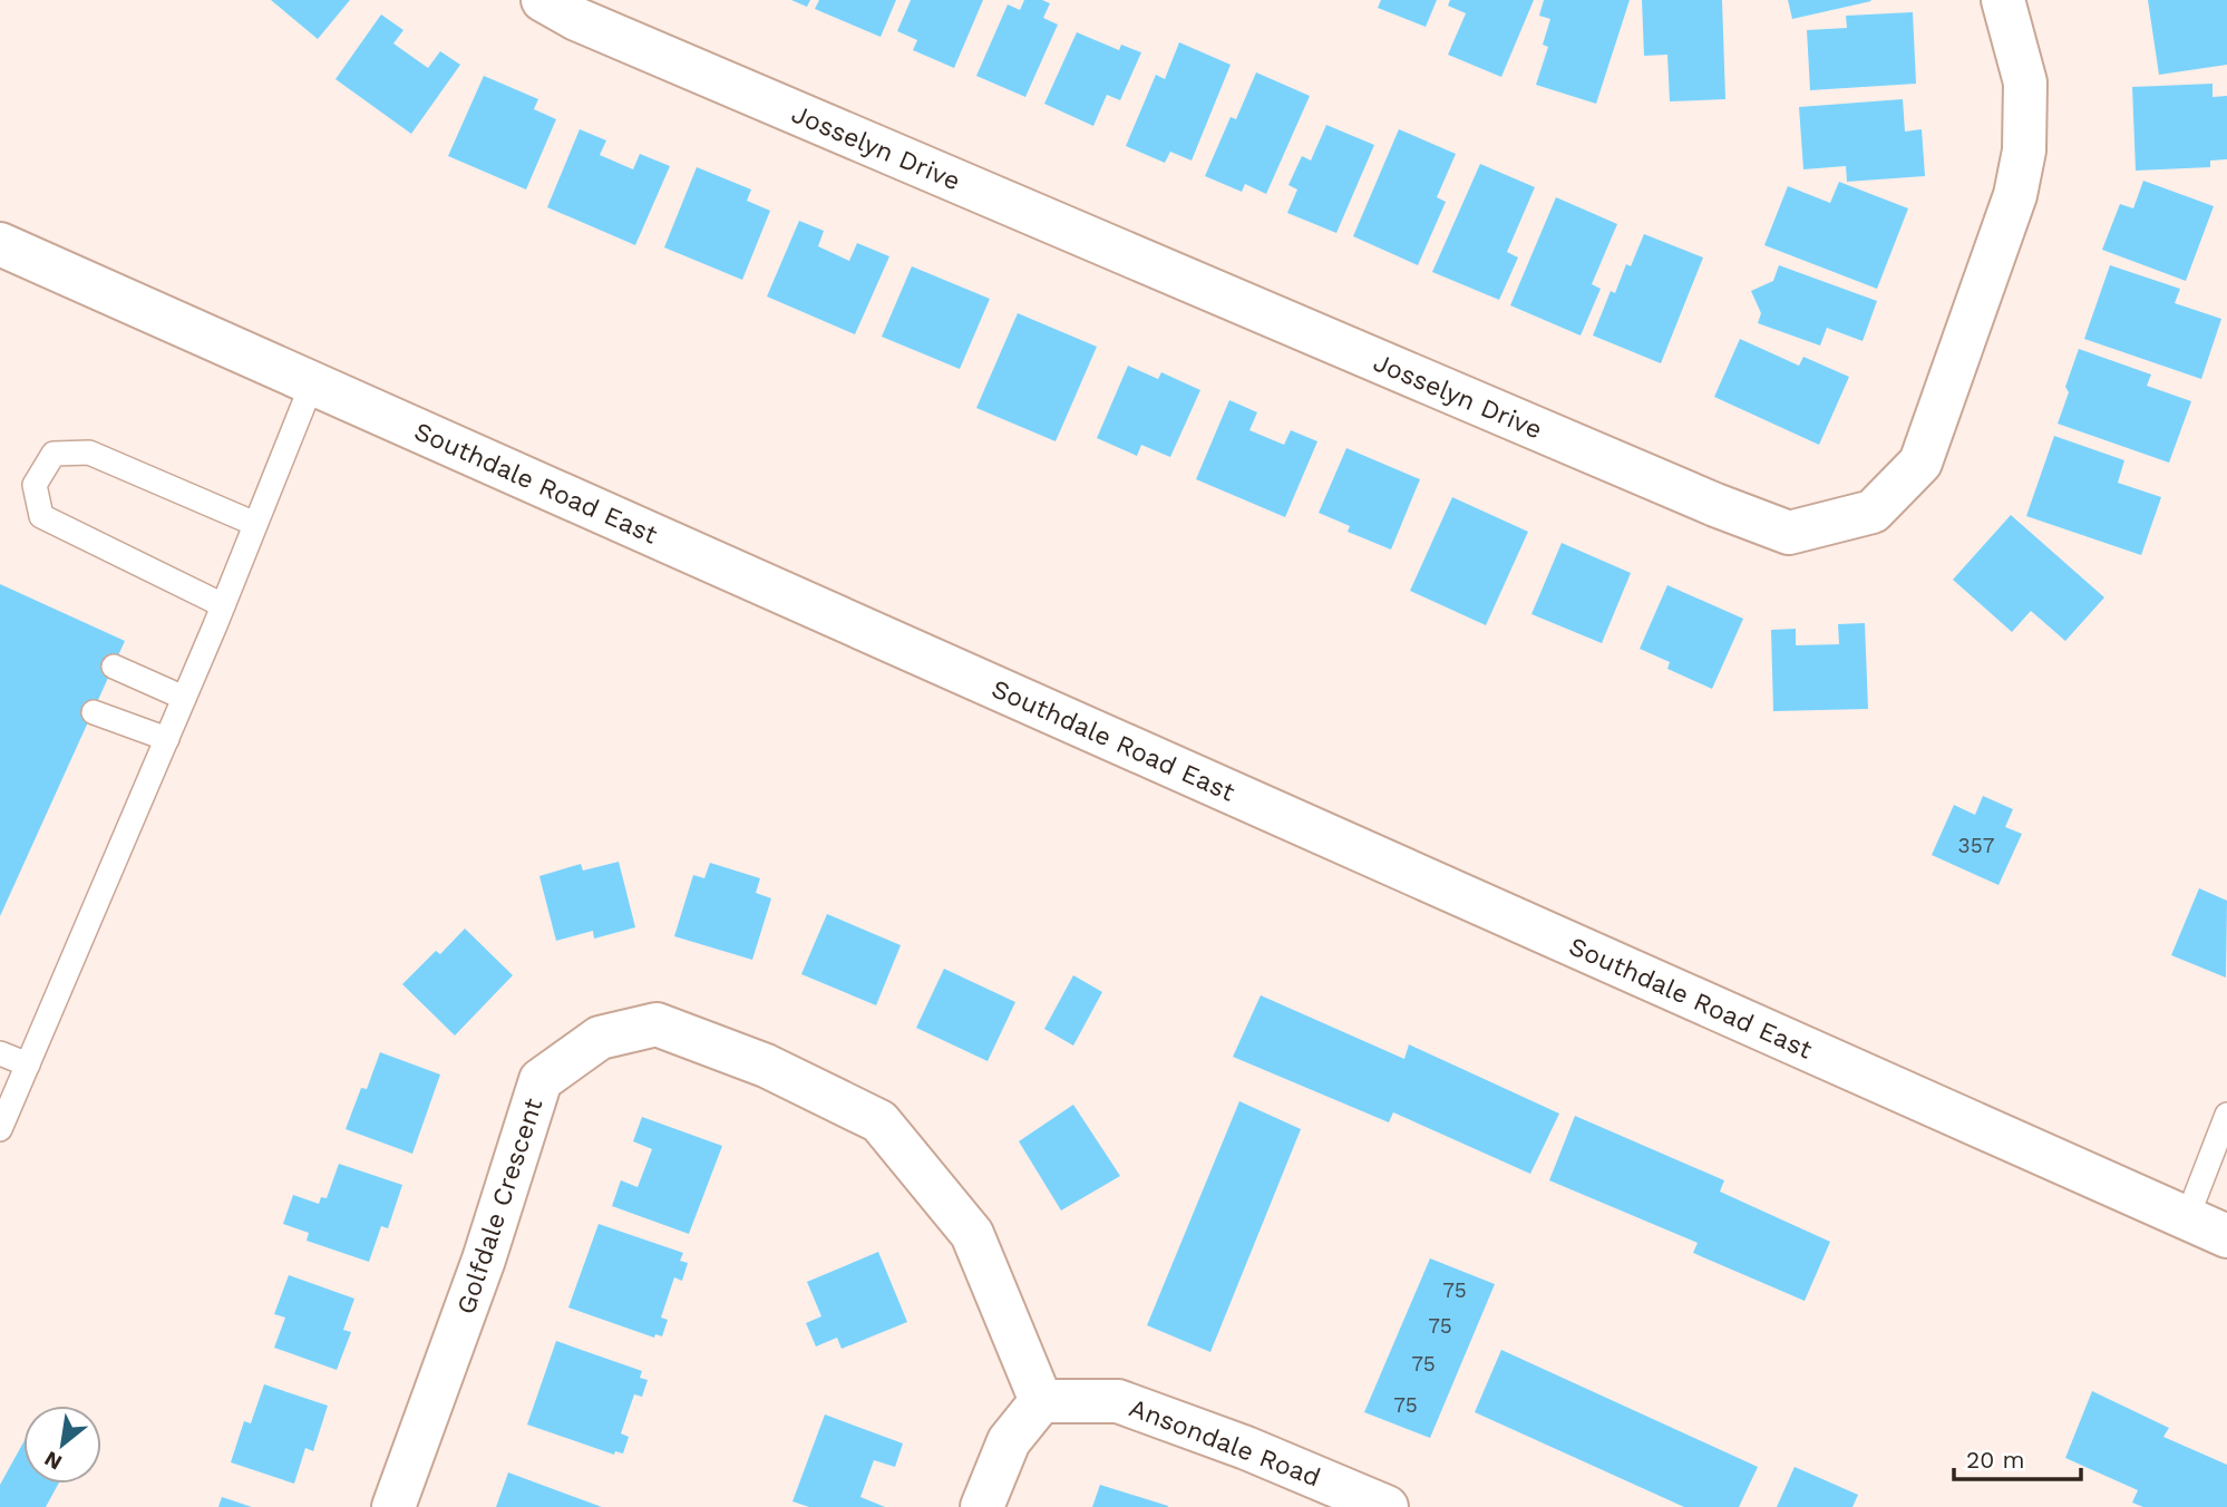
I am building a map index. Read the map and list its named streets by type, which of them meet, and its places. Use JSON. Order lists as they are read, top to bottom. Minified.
{"streets":{"street":["Josselyn Drive","Southdale Road East","Golfdale Crescent","Ansondale Road"]},"crossings":[["Golfdale Crescent","Ansondale Road"]],"house_numbers":["357","75","75","75","75"],"scale_bar":"20 m","north":"bottom left"}
